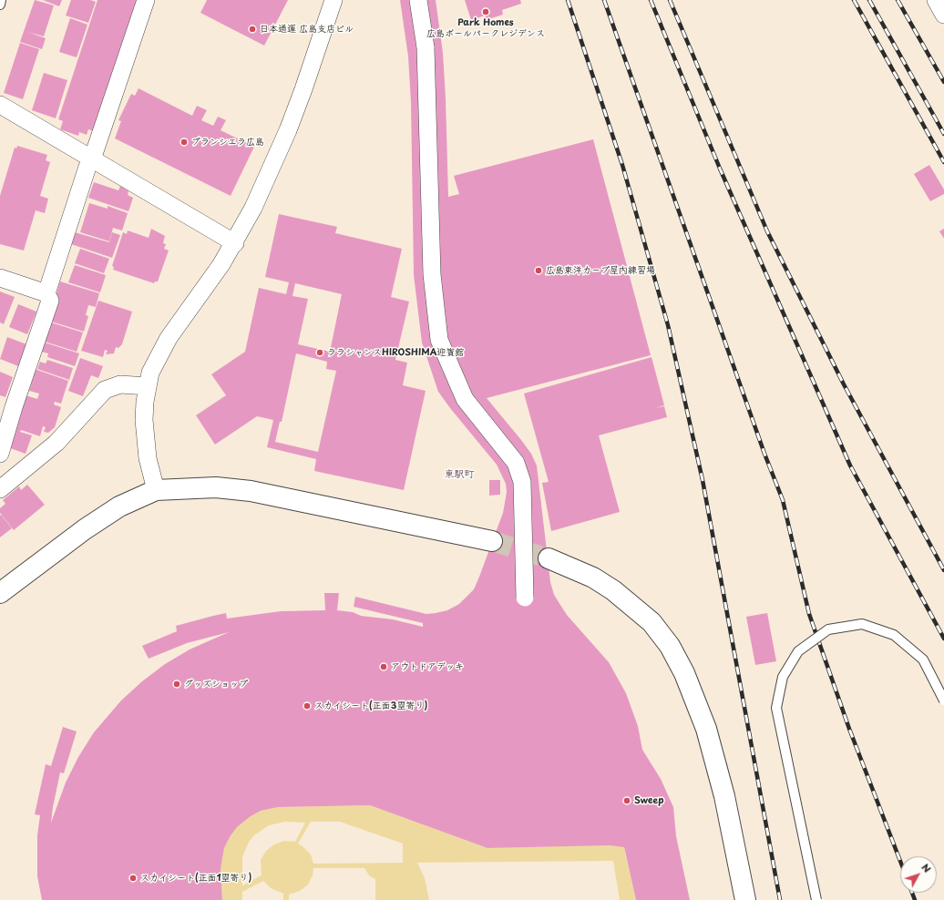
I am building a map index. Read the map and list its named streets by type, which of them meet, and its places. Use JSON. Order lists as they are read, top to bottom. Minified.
{"districts":["東駅町"],"places":["Park Homes 広島ボールパークレジデンス","日本通運 広島支店ビル","ブランシエラ広島","広島東洋カープ屋内練習場","ララシャンスHIROSHIMA迎賓館","アウトドアデッキ","グッズショップ","スカイシート(正面3塁寄り)","Sweep","スカイシート(正面1塁寄り)"],"north":"top right"}
